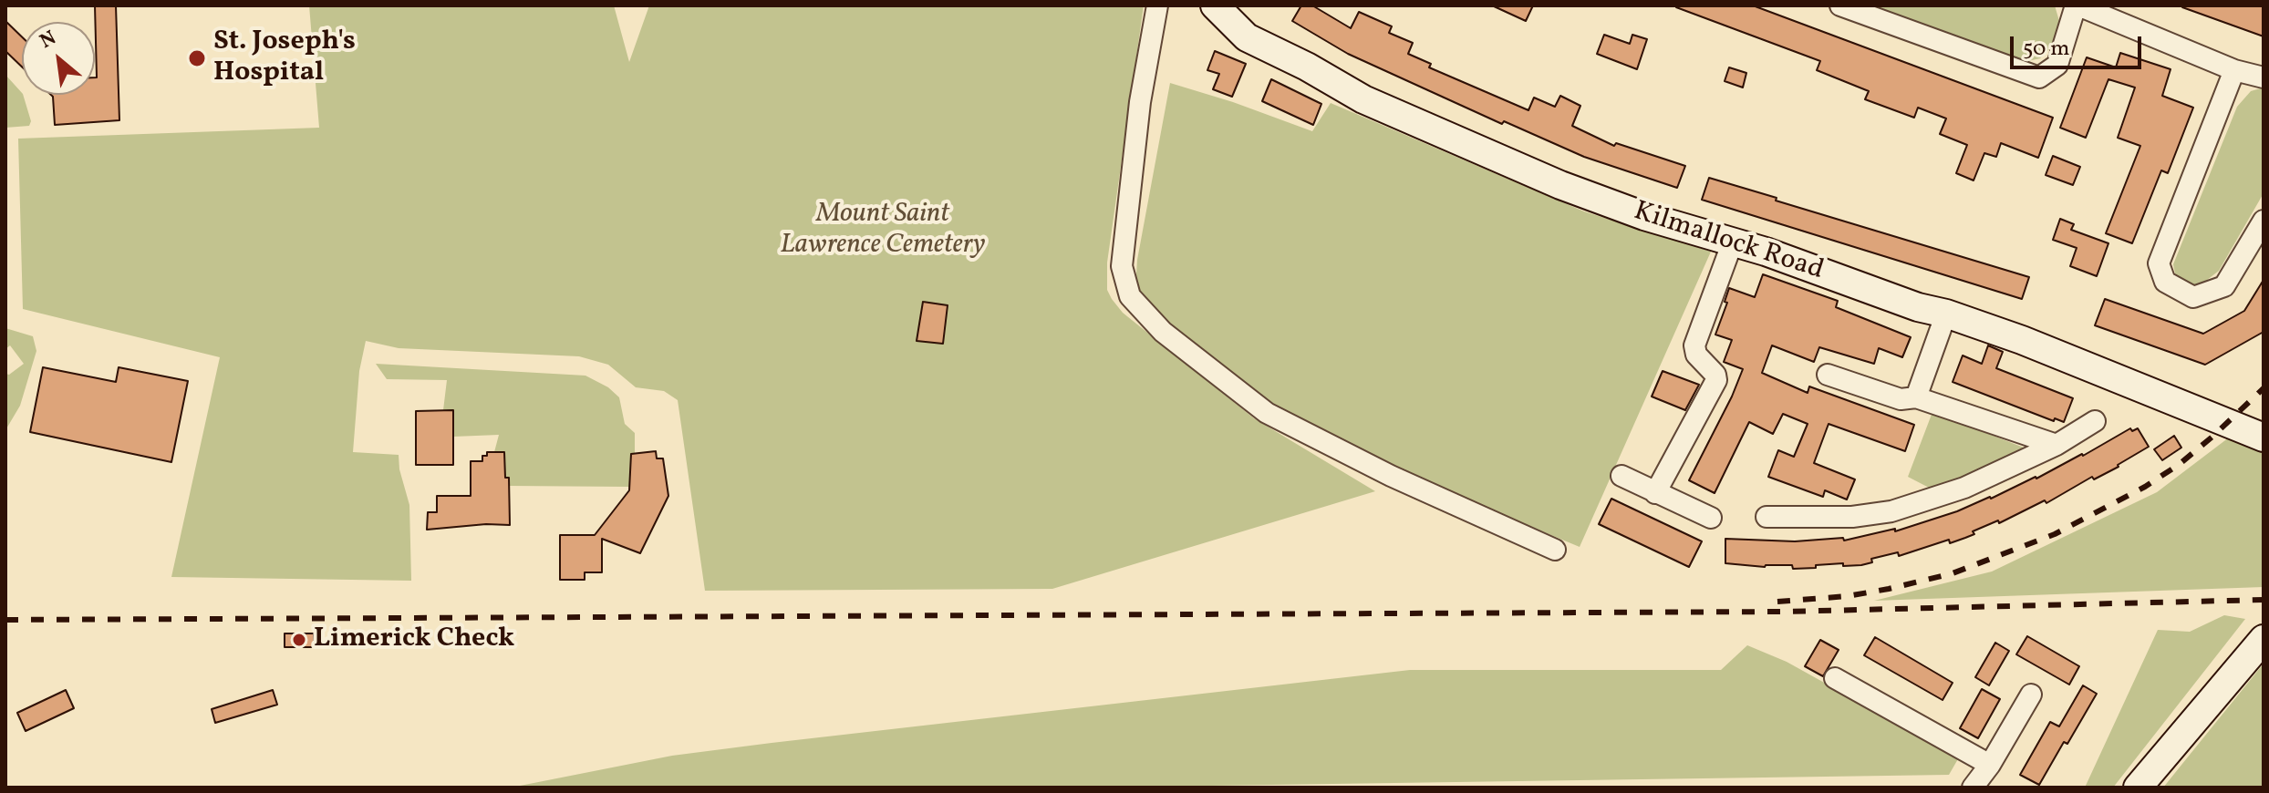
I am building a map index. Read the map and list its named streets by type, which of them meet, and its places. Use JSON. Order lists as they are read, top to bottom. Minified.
{"streets":{"street":["Kilmallock Road"]},"parks":["Mount Saint Lawrence Cemetery"],"places":["St. Joseph's Hospital","Limerick Check"],"scale_bar":"50 m","north":"top left"}
